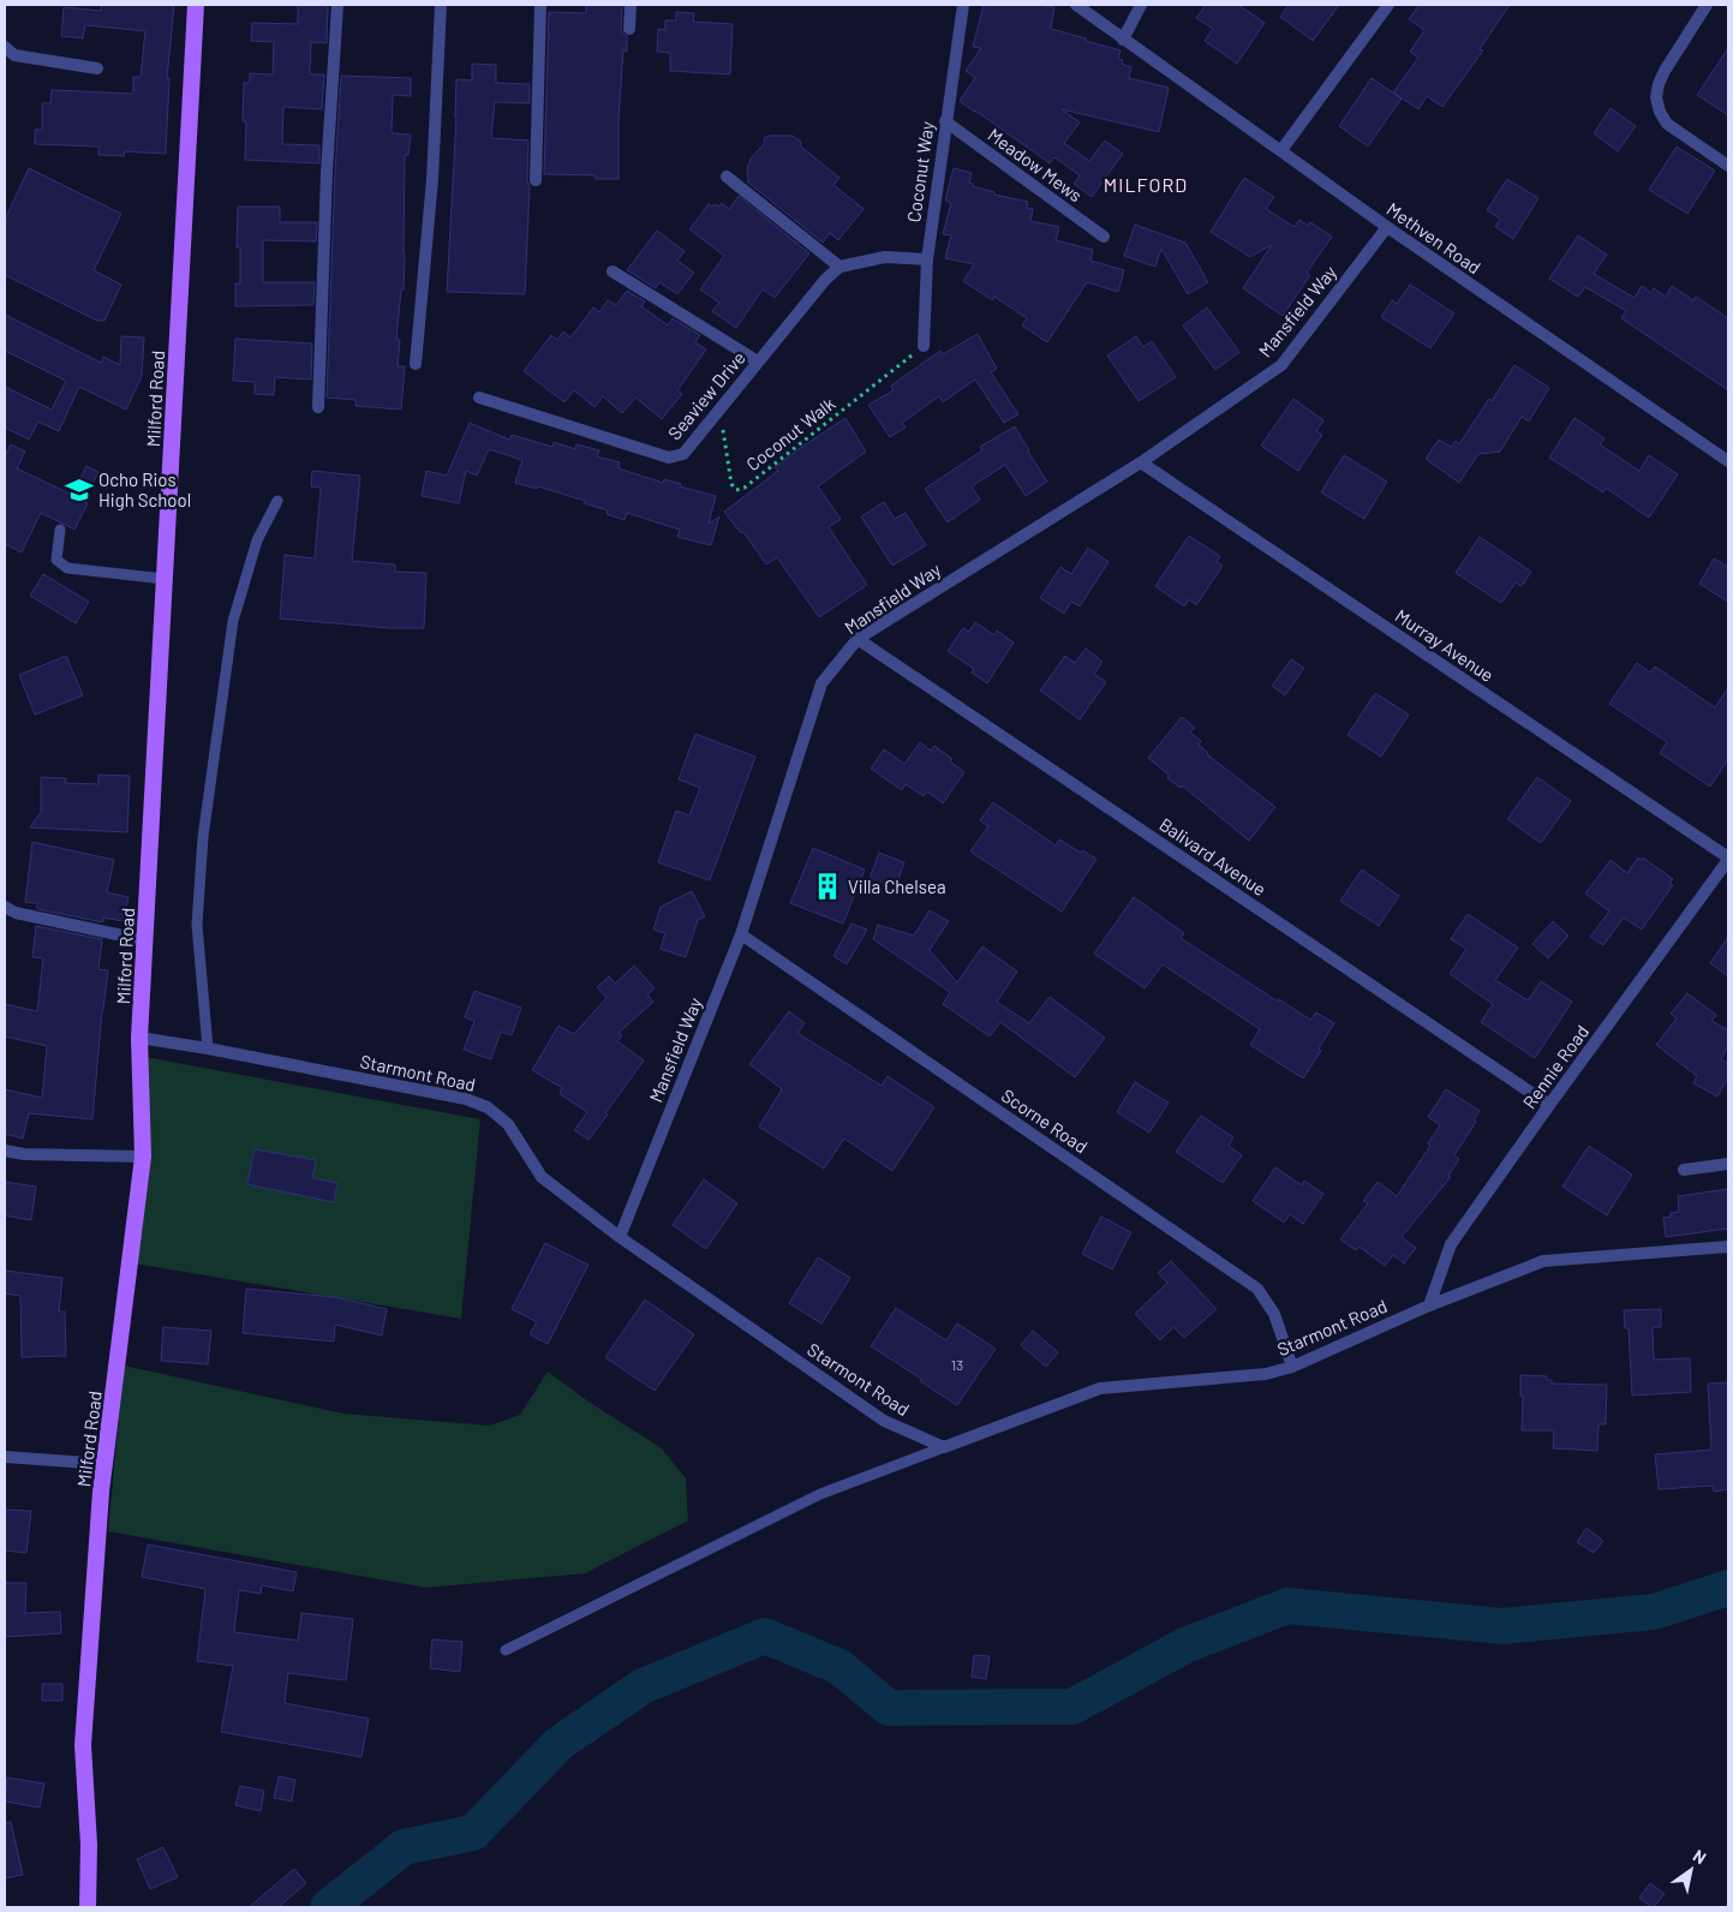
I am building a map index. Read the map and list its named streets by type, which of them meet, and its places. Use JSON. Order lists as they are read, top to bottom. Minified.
{"streets":{"main road":["Milford Road"],"street":["Meadow Mews","Coconut Way","Methven Road","Mansfield Way","Seaview Drive","Murray Avenue","Balivard Avenue","Rennie Road","Starmont Road","Scorne Road"],"path":["Coconut Walk"]},"crossings":[["Meadow Mews","Coconut Way"],["Coconut Way","Coconut Walk"],["Methven Road","Mansfield Way"],["Mansfield Way","Murray Avenue"],["Mansfield Way","Balivard Avenue"],["Mansfield Way","Starmont Road"],["Mansfield Way","Scorne Road"],["Seaview Drive","Coconut Walk"],["Milford Road","Starmont Road"],["Murray Avenue","Rennie Road"],["Balivard Avenue","Rennie Road"],["Rennie Road","Starmont Road"],["Starmont Road","Scorne Road"]],"districts":["MILFORD"],"places":{"school or university":["Ocho Rios High School"],"building":["Villa Chelsea"]},"house_numbers":["13"],"north":"top right"}
